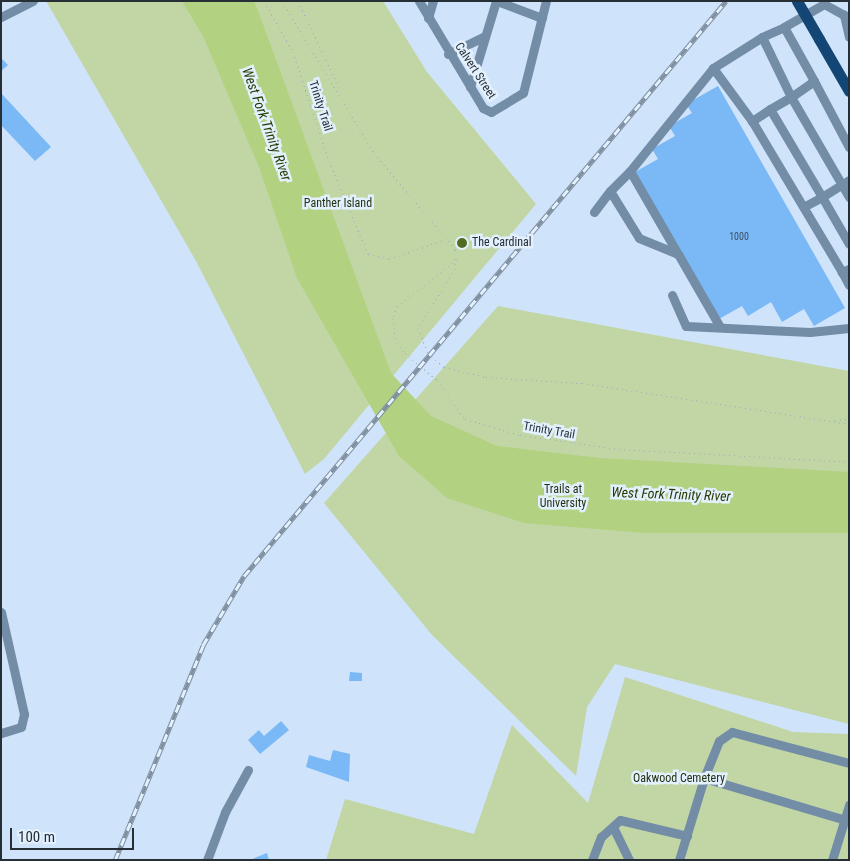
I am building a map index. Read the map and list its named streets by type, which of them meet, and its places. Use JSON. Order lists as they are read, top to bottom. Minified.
{"streets":{"street":["Calvert Street"],"path":["Trinity Trail"]},"water":["West Fork Trinity River"],"parks":["Panther Island","Trails at University","Oakwood Cemetery"],"places":["The Cardinal"],"house_numbers":["1000"],"scale_bar":"100 m"}
